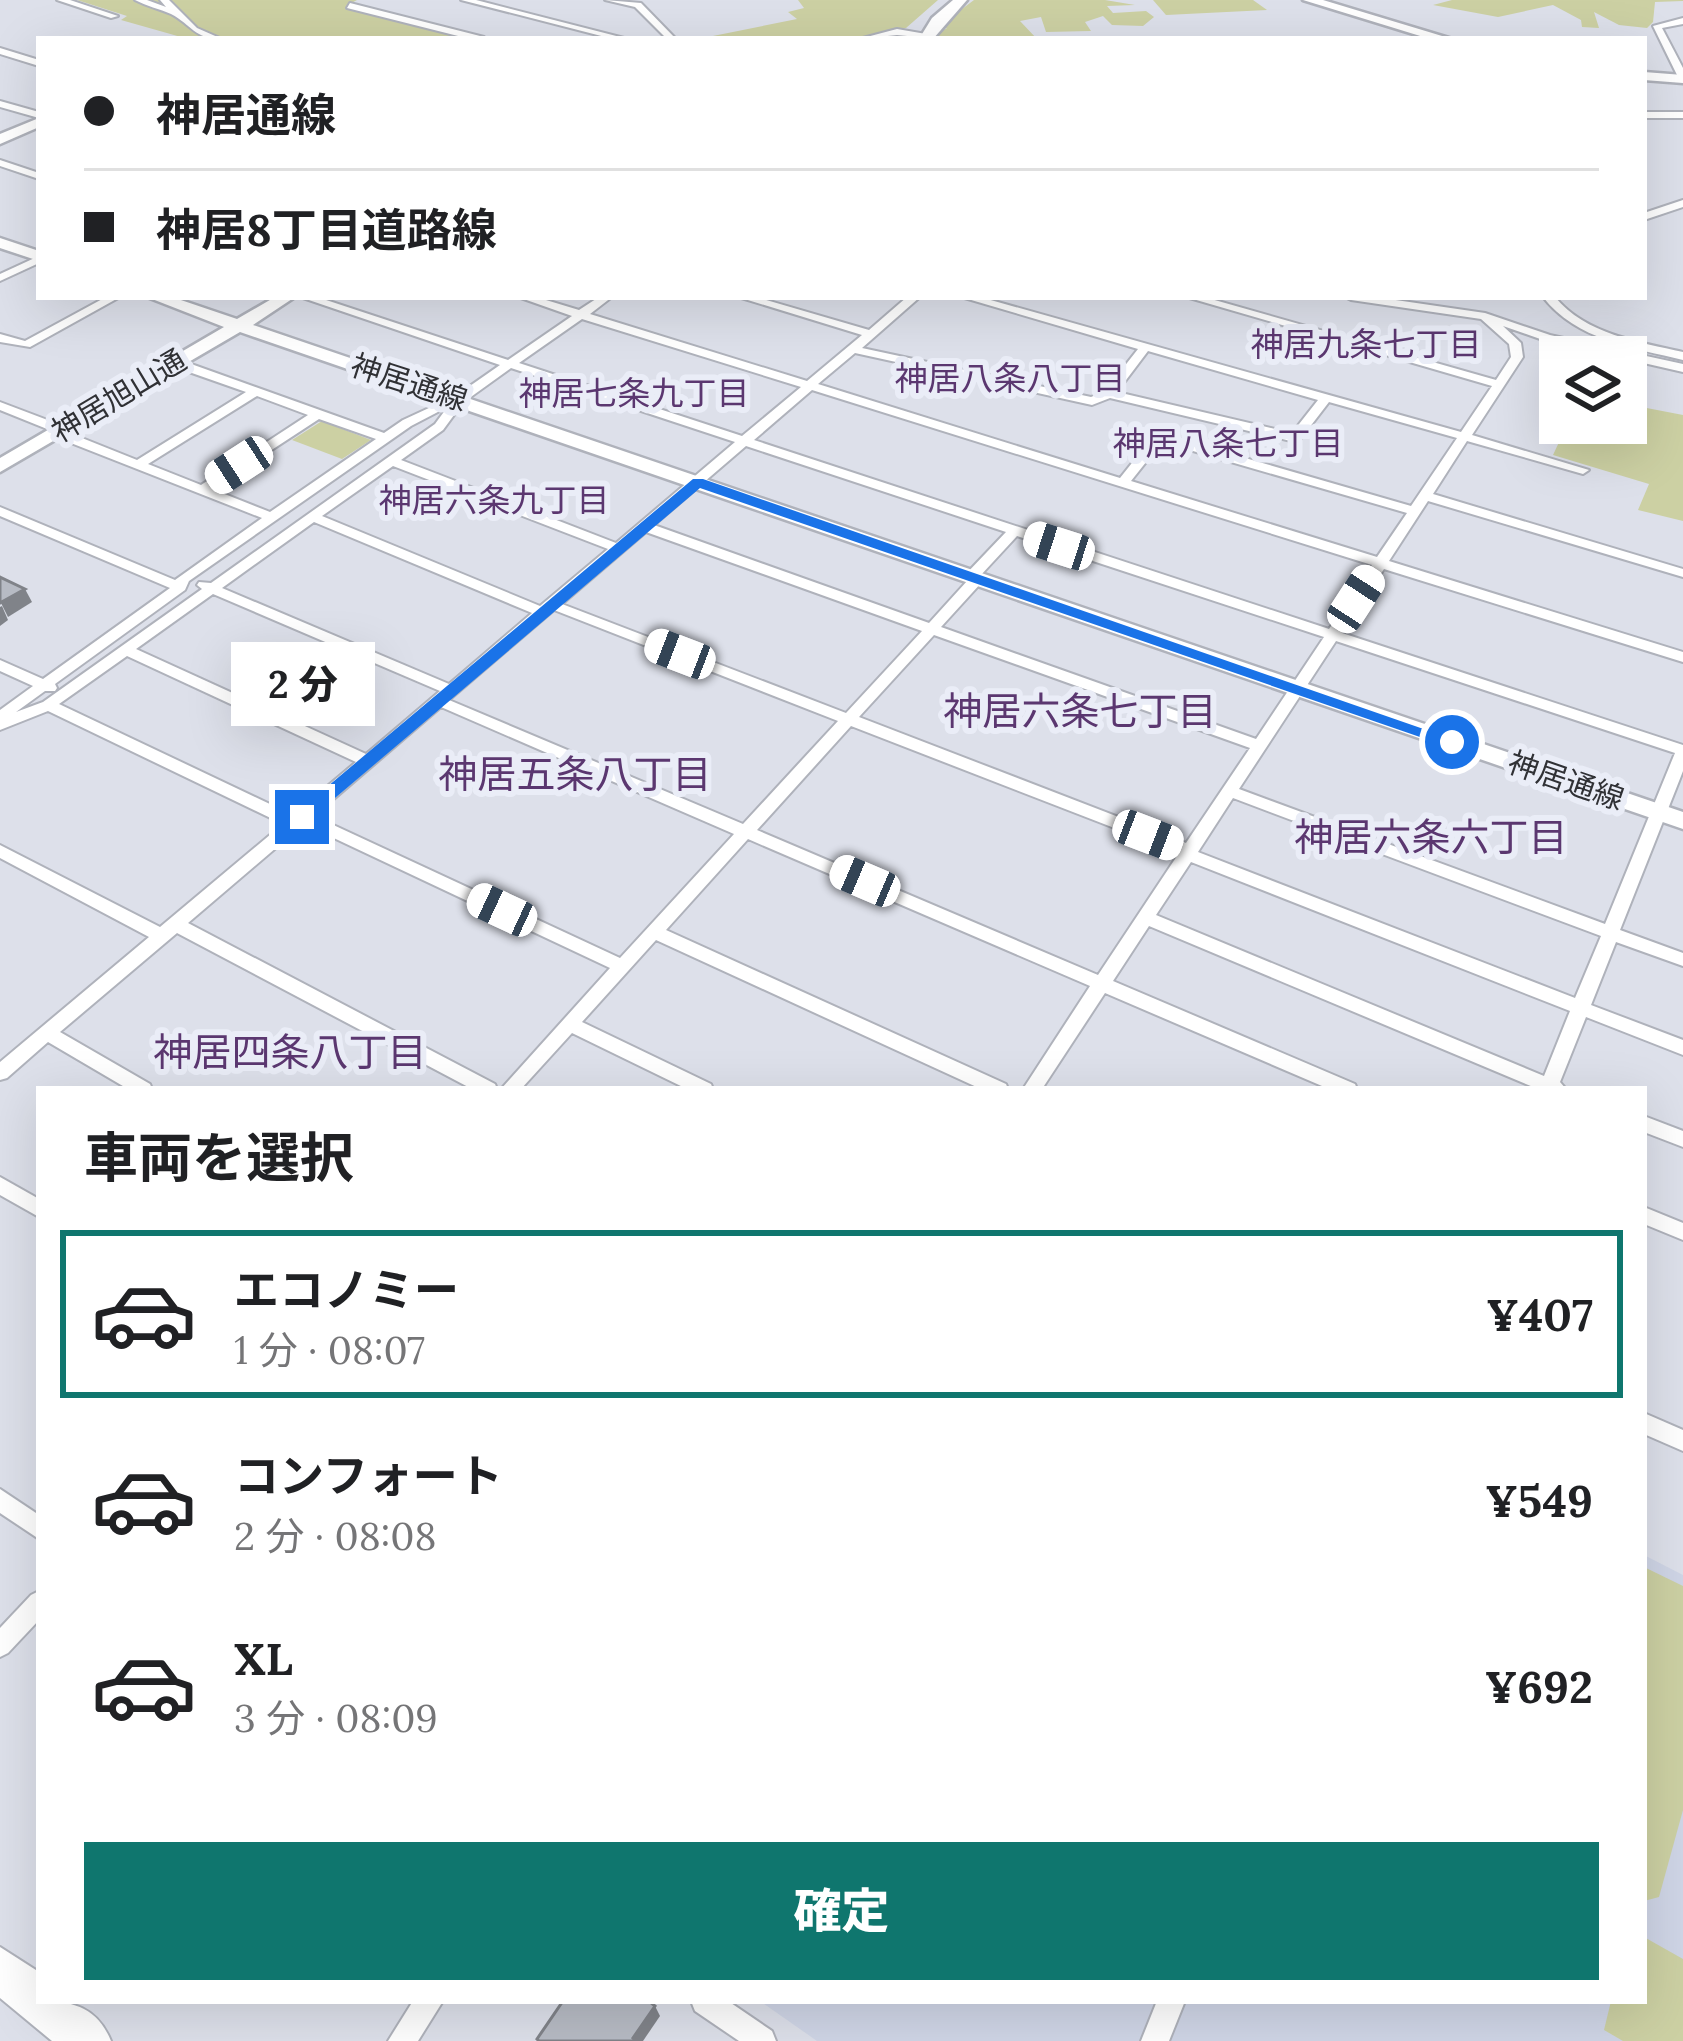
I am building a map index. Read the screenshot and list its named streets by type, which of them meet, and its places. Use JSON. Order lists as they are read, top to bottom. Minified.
{"streets":{"street":["神居通線","神居旭山通"]},"crossings":[["神居通線","神居旭山通"]],"districts":["神居九条七丁目","神居八条八丁目","神居七条九丁目","神居八条七丁目","神居六条九丁目","神居六条七丁目","神居五条八丁目","神居六条六丁目","神居四条八丁目"],"page":{"banner":["神居通線","神居8丁目道路線"],"bubble":"2 分","heading":"車両を選択","list":[{"name":"エコノミー","note":"1 分 · 08:07","value":"¥407"},{"name":"コンフォート","note":"2 分 · 08:08","value":"¥549"},{"name":"XL","note":"3 分 · 08:09","value":"¥692"}],"buttons":"確定"}}
